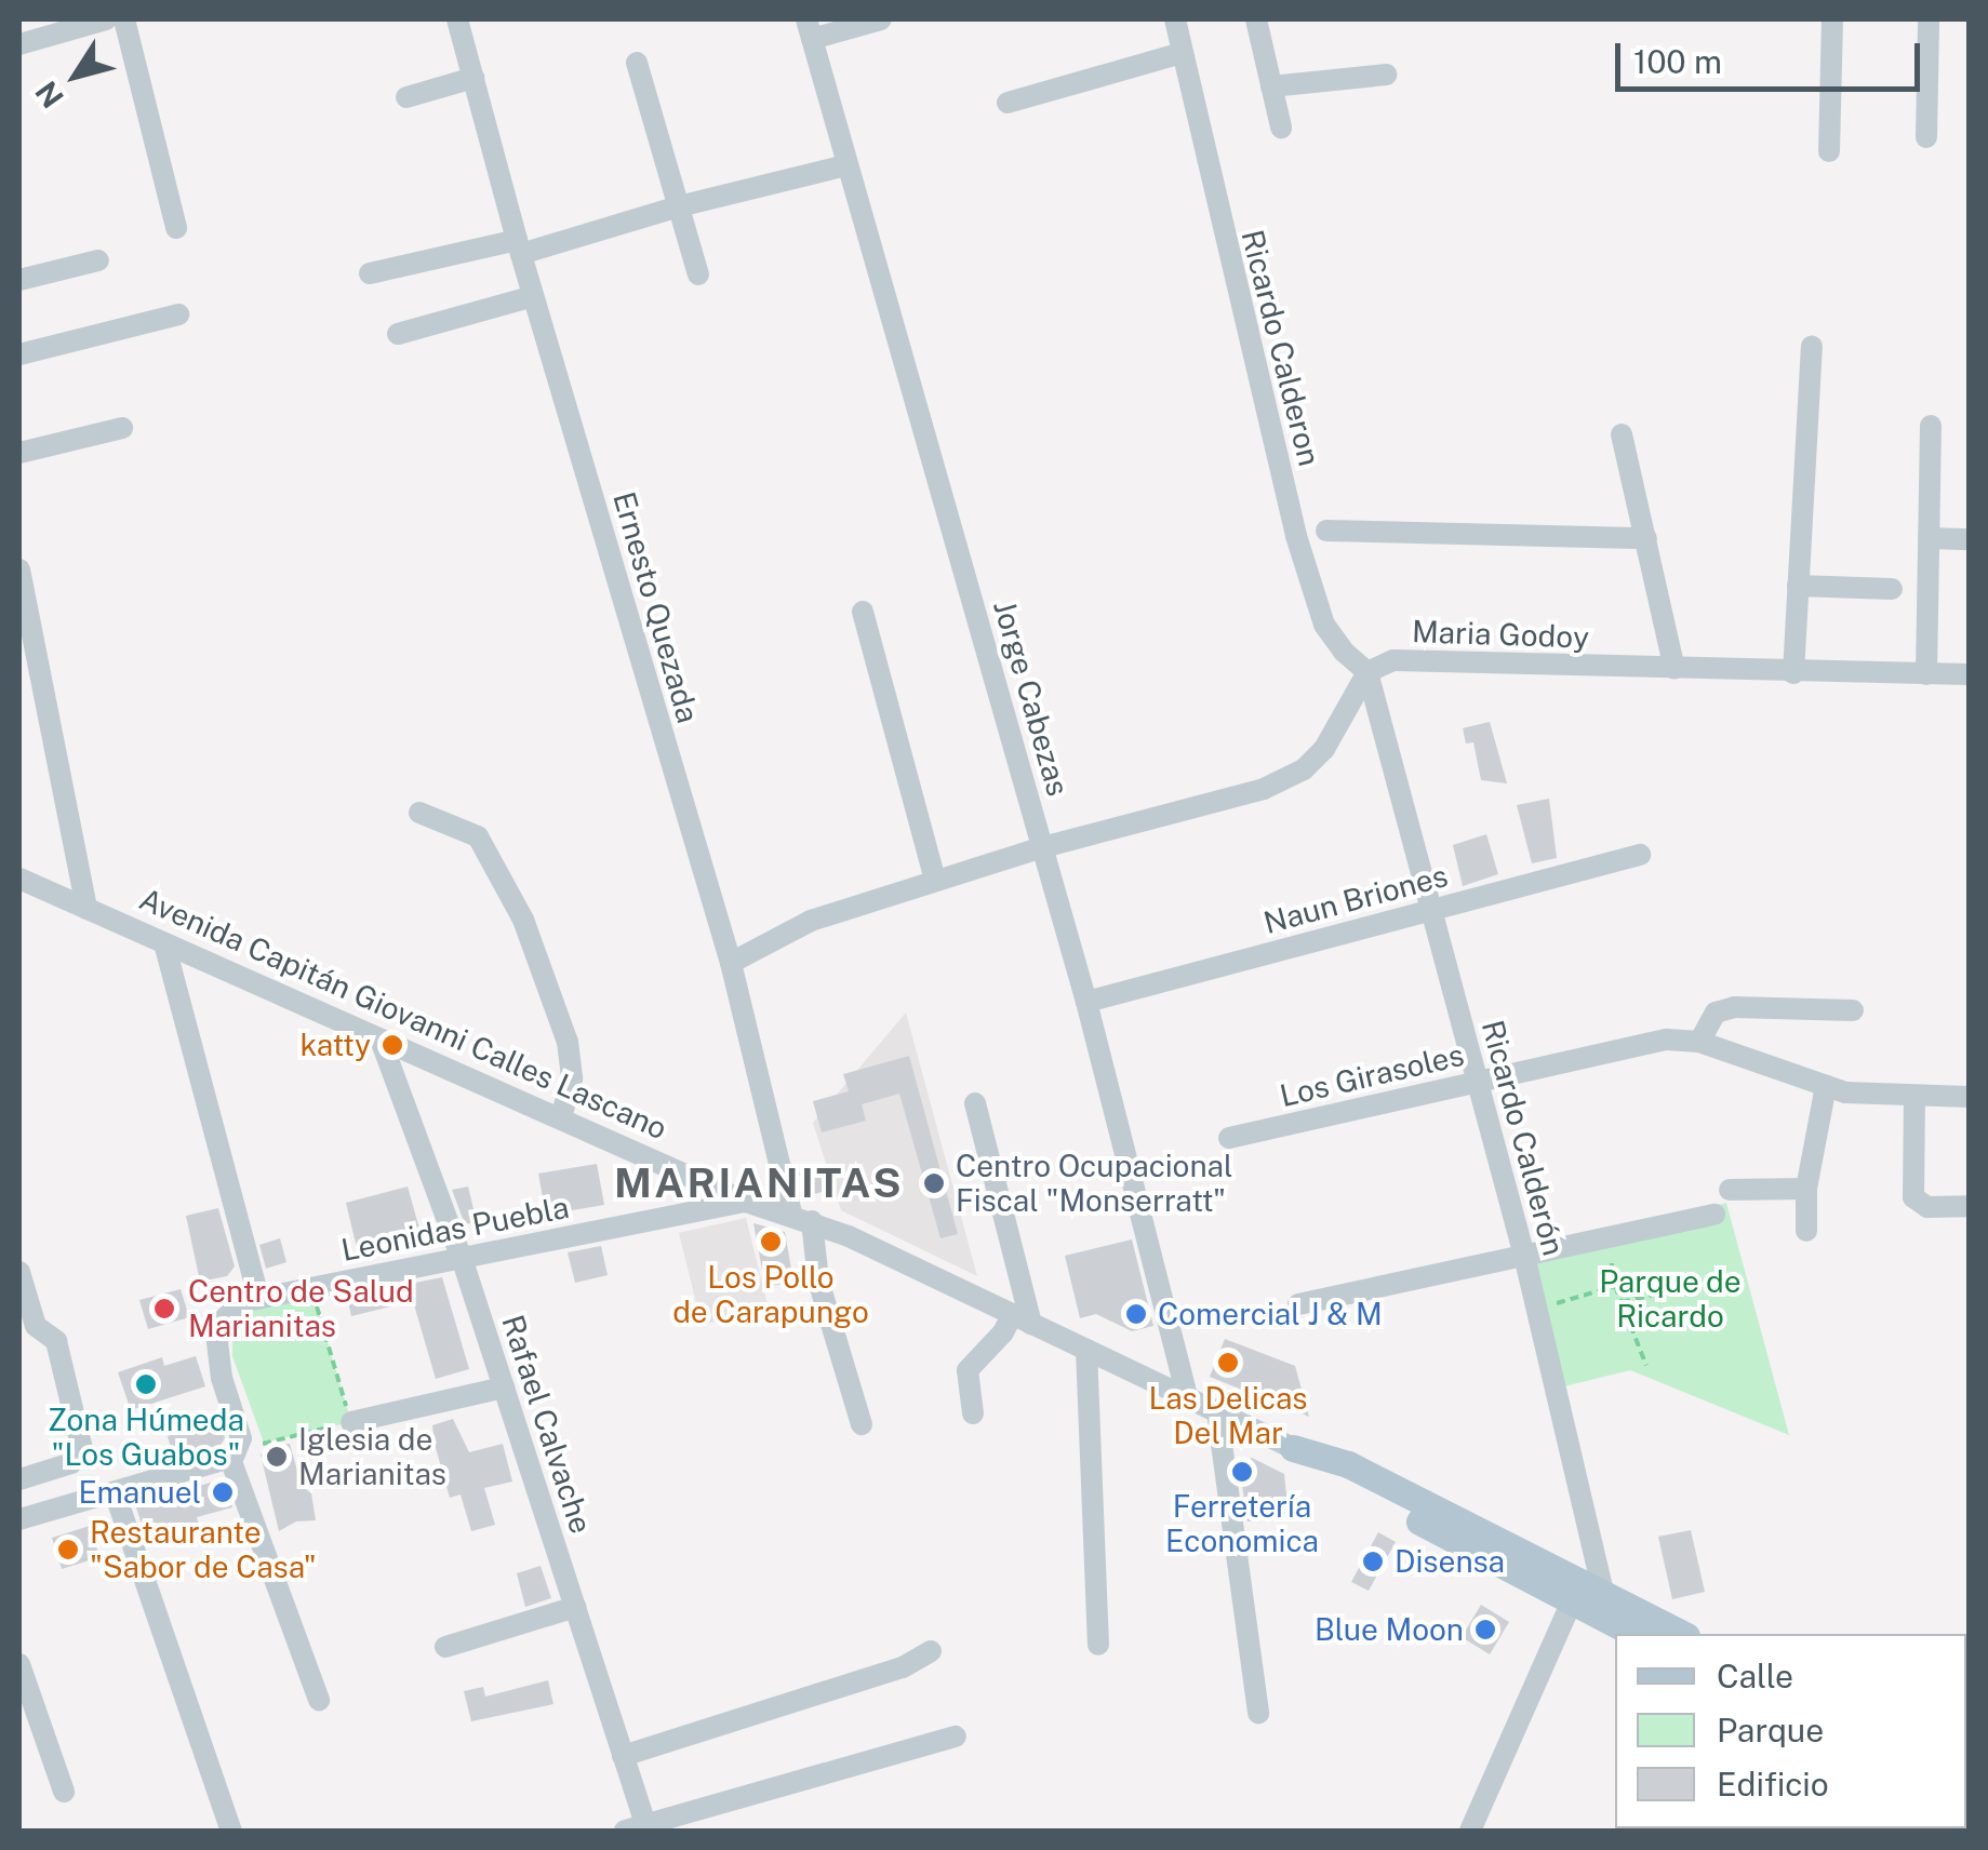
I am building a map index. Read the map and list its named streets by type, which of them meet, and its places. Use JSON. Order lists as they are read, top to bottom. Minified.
{"streets":{"main road":["Avenida Capitán Giovanni Calles Lascano"],"street":["Ricardo Calderon","Ernesto Quezada","Maria Godoy","Jorge Cabezas","Naun Briones","Los Girasoles","Ricardo Calderón","Leonidas Puebla","Rafael Calvache"]},"crossings":[["Ricardo Calderon","Maria Godoy"],["Ricardo Calderon","Ricardo Calderón"],["Ernesto Quezada","Avenida Capitán Giovanni Calles Lascano"],["Maria Godoy","Ricardo Calderón"],["Jorge Cabezas","Naun Briones"],["Jorge Cabezas","Avenida Capitán Giovanni Calles Lascano"],["Naun Briones","Ricardo Calderón"],["Avenida Capitán Giovanni Calles Lascano","Ricardo Calderón"],["Avenida Capitán Giovanni Calles Lascano","Leonidas Puebla"],["Avenida Capitán Giovanni Calles Lascano","Rafael Calvache"],["Los Girasoles","Ricardo Calderón"],["Leonidas Puebla","Rafael Calvache"]],"districts":["MARIANITAS"],"parks":["Parque de Ricardo"],"places":["katty","Centro Ocupacional Fiscal \"Monserratt\"","Los Pollo de Carapungo","Centro de Salud Marianitas","Comercial J & M","Las Delicas Del Mar","Zona Húmeda \"Los Guabos\"","Iglesia de Marianitas","Ferretería Economica","Emanuel","Restaurante \"Sabor de Casa\"","Disensa","Blue Moon"],"legend":["Calle","Parque","Edificio"],"scale_bar":"100 m","north":"bottom left"}
